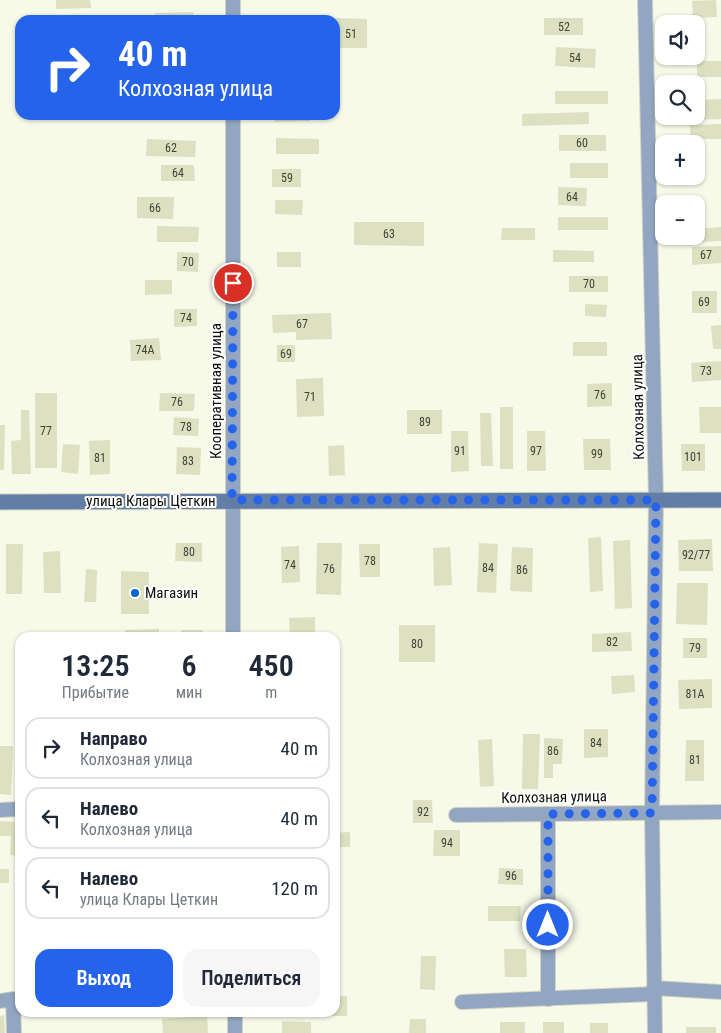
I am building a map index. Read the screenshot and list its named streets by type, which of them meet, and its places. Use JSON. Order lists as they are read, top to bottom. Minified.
{"streets":{"main road":["улица Клары Цеткин"],"street":["Кооперативная улица","Колхозная улица"]},"crossings":[["Кооперативная улица","улица Клары Цеткин"],["Колхозная улица","улица Клары Цеткин"]],"places":["Магазин"],"house_numbers":["52","51","54","60","62","64","59","64","66","63","67","70","70","69","74","67","74А","69","73","76","71","76","89","78","77","91","97","99","101","81","83","80","92/77","78","74","84","76","86","82","80","79","81А","84","86","81","92","94","96"],"page":{"map_buttons":["+","−"],"turn":["40 m","Колхозная улица"],"eta":["13:25","Прибытие","6","мин","450","m"],"list":[{"name":"Направо","note":"Колхозная улица","value":"40 m"},{"name":"Налево","note":"Колхозная улица","value":"40 m"},{"name":"Налево","note":"улица Клары Цеткин","value":"120 m"}],"buttons":["Выход","Поделиться"]}}
